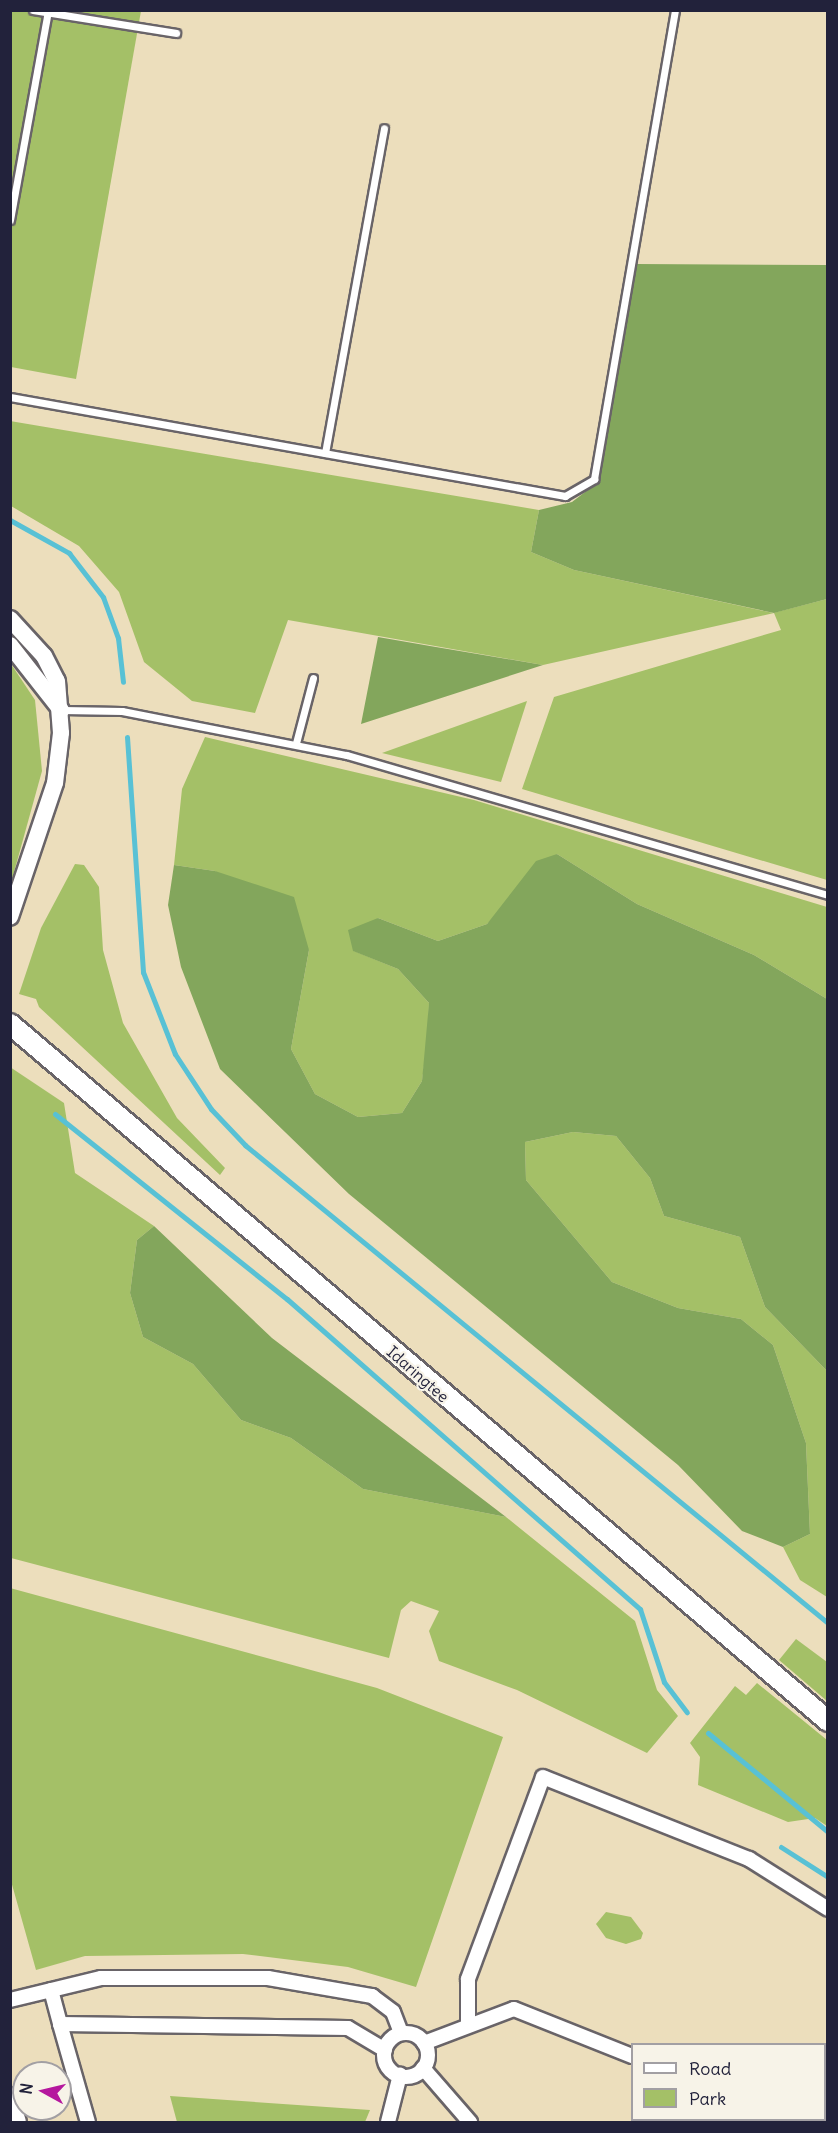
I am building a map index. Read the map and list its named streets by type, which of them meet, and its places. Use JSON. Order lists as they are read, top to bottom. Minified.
{"streets":{"main road":["Idaringtee"]},"legend":["Road","Park"],"north":"left"}
